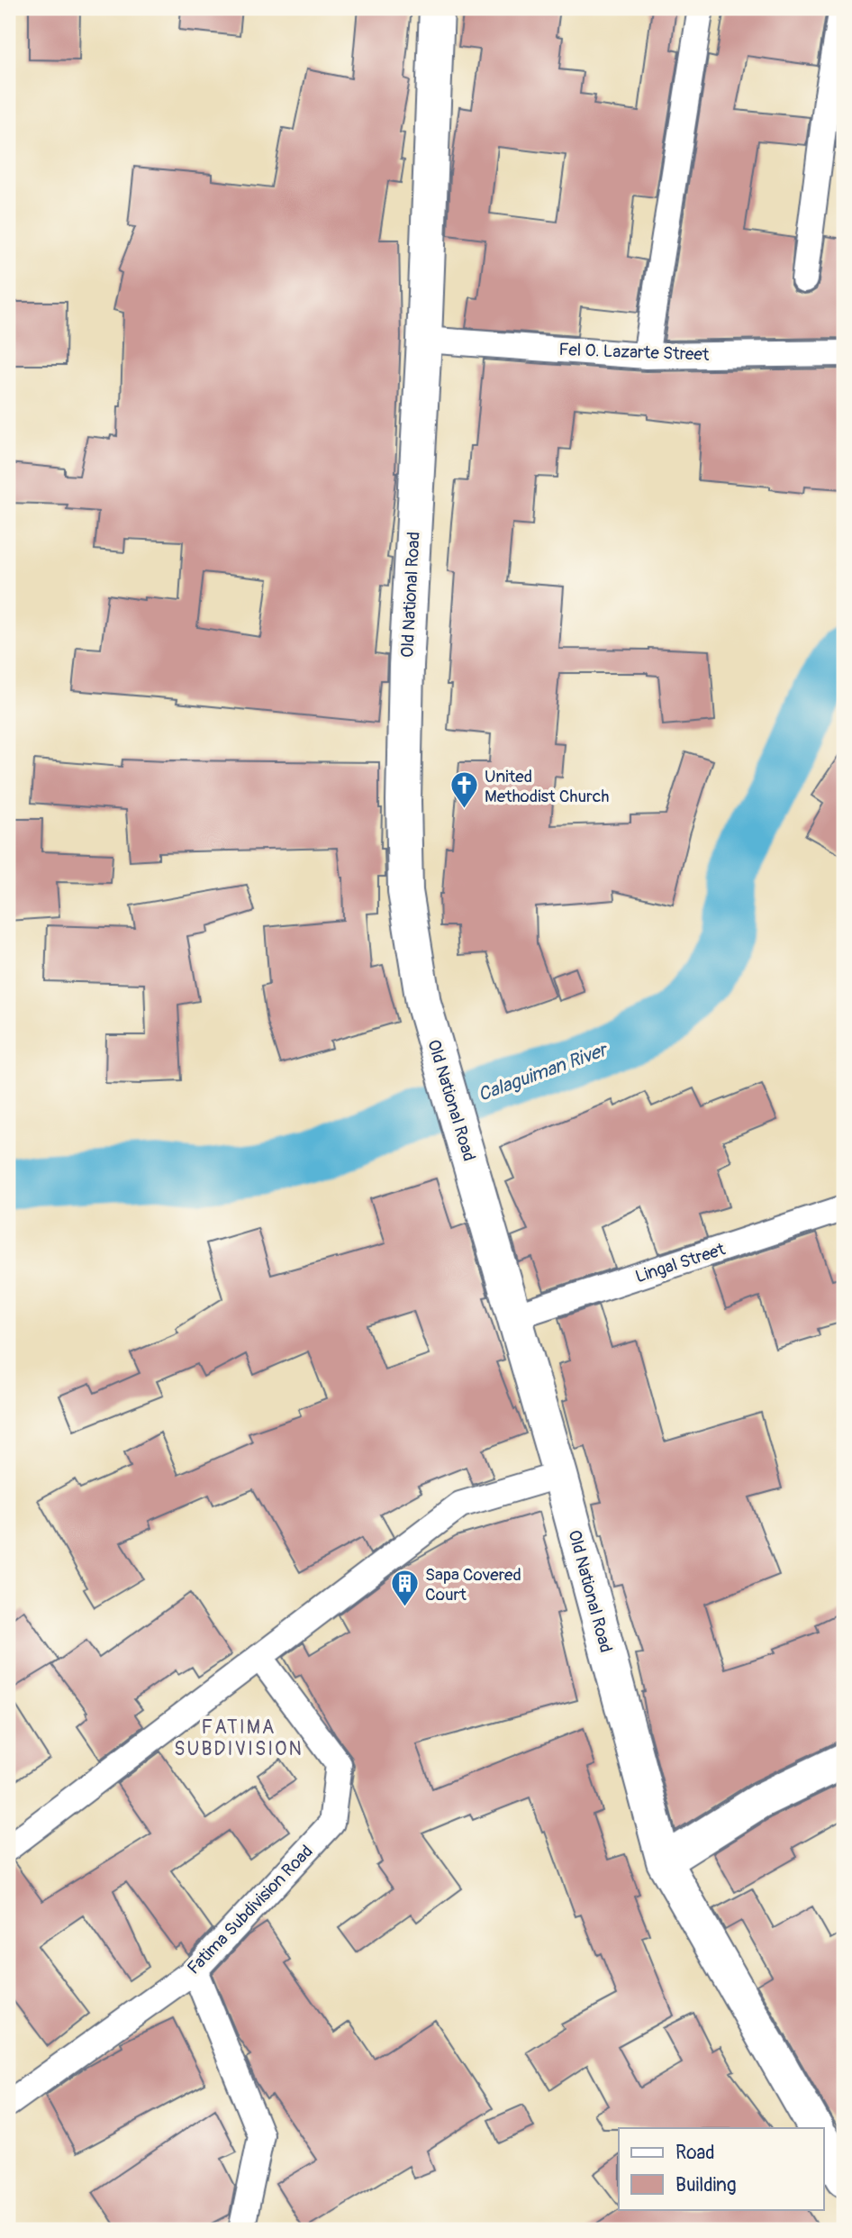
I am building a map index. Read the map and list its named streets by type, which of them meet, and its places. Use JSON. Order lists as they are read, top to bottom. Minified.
{"streets":{"main road":["Old National Road"],"street":["Fel O. Lazarte Street","Lingal Street","Fatima Subdivision Road"]},"crossings":[["Fel O. Lazarte Street","Old National Road"],["Old National Road","Lingal Street"]],"districts":["FATIMA SUBDIVISION"],"water":["Calaguiman River"],"places":{"church":["United Methodist Church"],"building":["Sapa Covered Court"]},"legend":["Road","Building"]}
